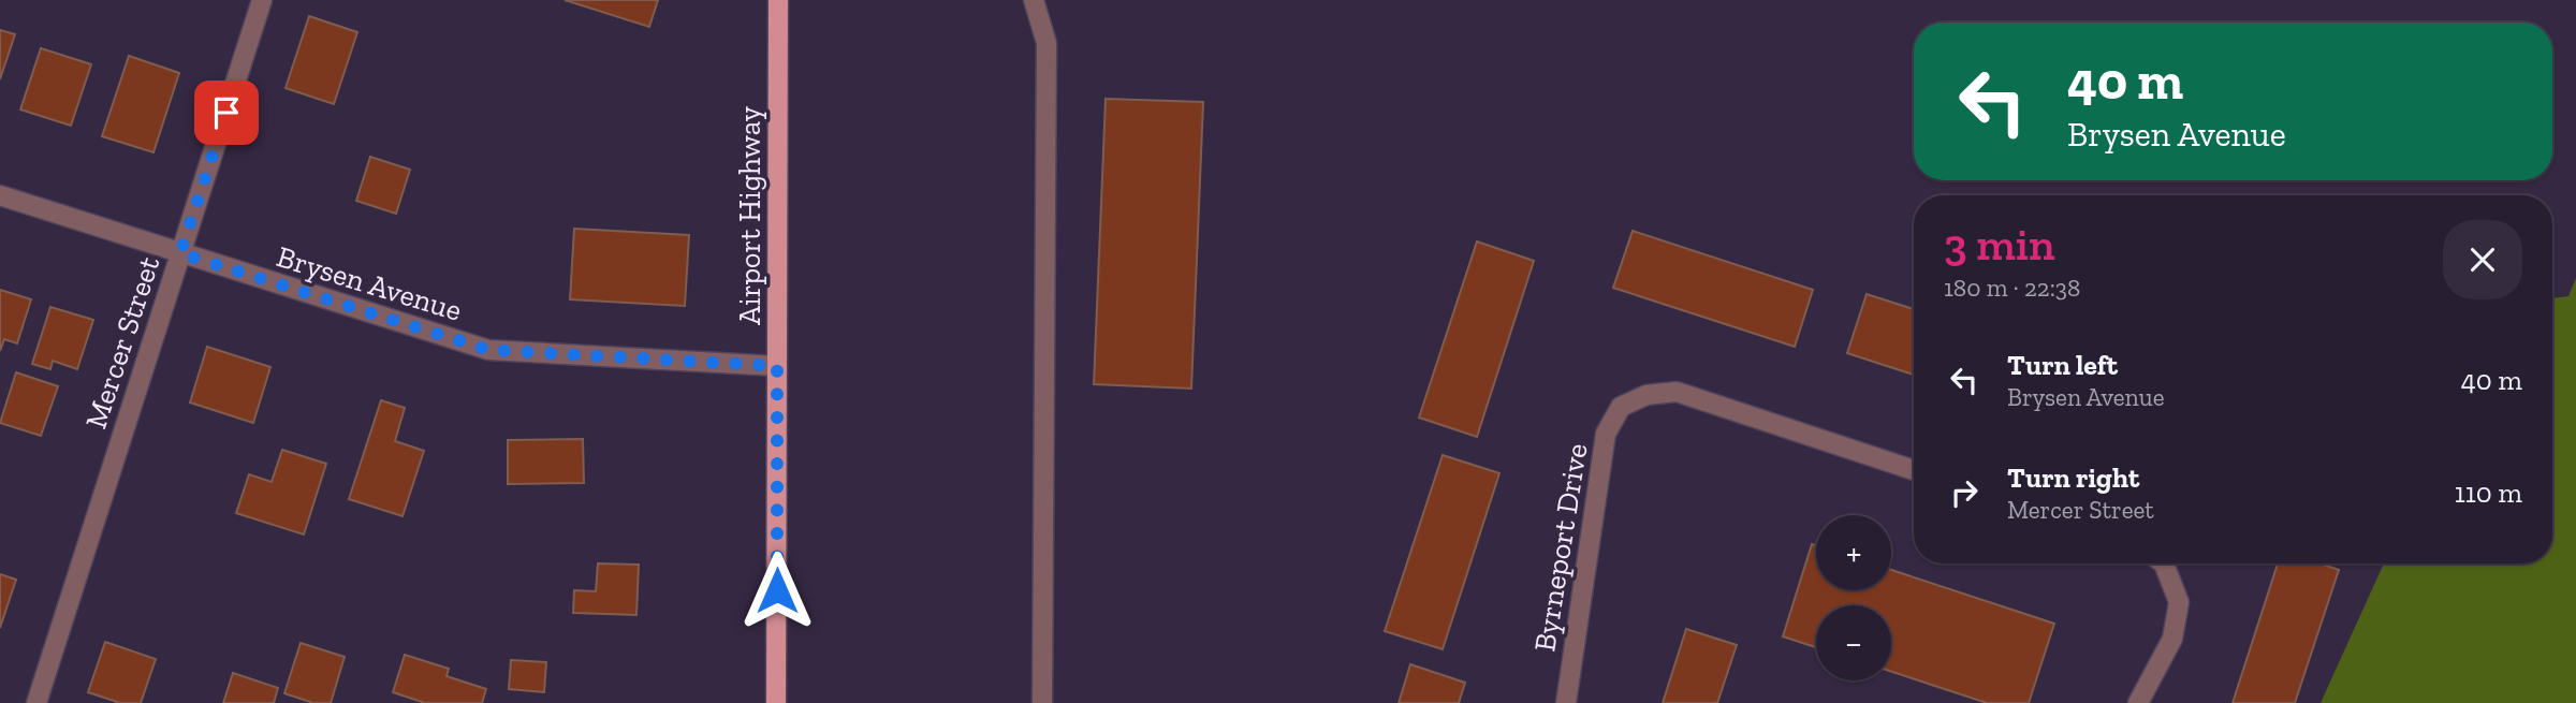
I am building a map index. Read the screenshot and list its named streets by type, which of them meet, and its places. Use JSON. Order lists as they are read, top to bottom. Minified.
{"streets":{"main road":["Airport Highway"],"street":["Brysen Avenue","Mercer Street","Byrneport Drive"]},"crossings":[["Airport Highway","Brysen Avenue"],["Brysen Avenue","Mercer Street"]],"page":{"turn":["40 m","Brysen Avenue"],"heading":["3 min","180 m · 22:38"],"list":[{"name":"Turn left","note":"Brysen Avenue","value":"40 m"},{"name":"Turn right","note":"Mercer Street","value":"110 m"}],"map_buttons":["+","−"]}}
